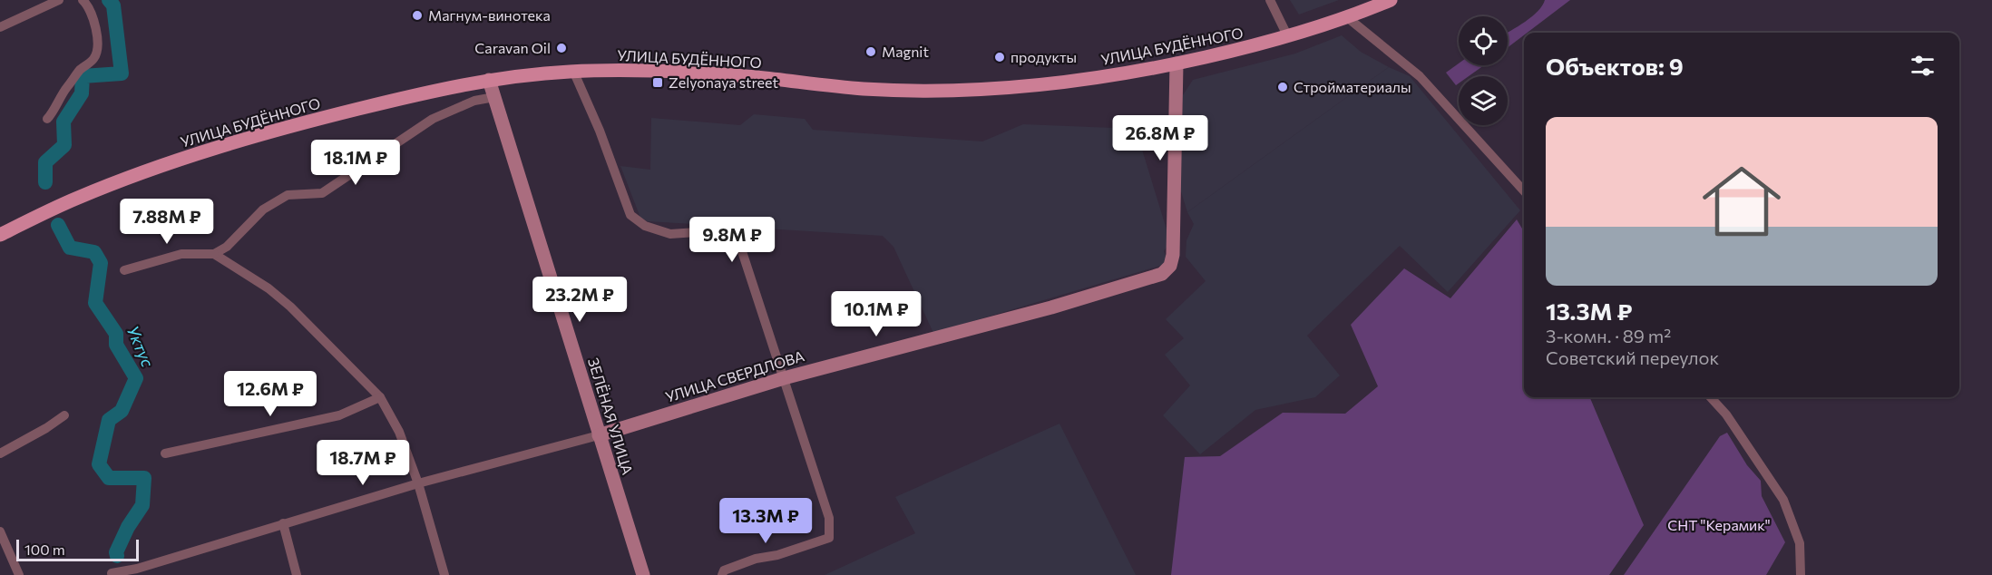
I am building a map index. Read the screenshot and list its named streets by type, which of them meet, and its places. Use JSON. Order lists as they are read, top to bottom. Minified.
{"streets":{"main road":["УЛИЦА БУДЁННОГО"],"street":["УЛИЦА СВЕРДЛОВА","ЗЕЛЁНАЯ УЛИЦА"]},"crossings":[["УЛИЦА БУДЁННОГО","УЛИЦА СВЕРДЛОВА"],["УЛИЦА БУДЁННОГО","ЗЕЛЁНАЯ УЛИЦА"],["УЛИЦА СВЕРДЛОВА","ЗЕЛЁНАЯ УЛИЦА"]],"water":["Уктус"],"parks":["СНТ \"Керамик\""],"places":{"other":["Магнум-винотека","Caravan Oil","Magnit","продукты","Стройматериалы"],"transit":["Zelyonaya street"]},"scale_bar":"100 m","page":{"heading":"Объектов: 9","list":[{"name":"13.3M ₽","note":"3-комн. · 89 m² · Советский переулок"}],"price":["26.8M ₽","18.1M ₽","7.88M ₽","9.8M ₽","23.2M ₽","10.1M ₽","12.6M ₽","18.7M ₽","13.3M ₽"],"scale":"100 m"}}
